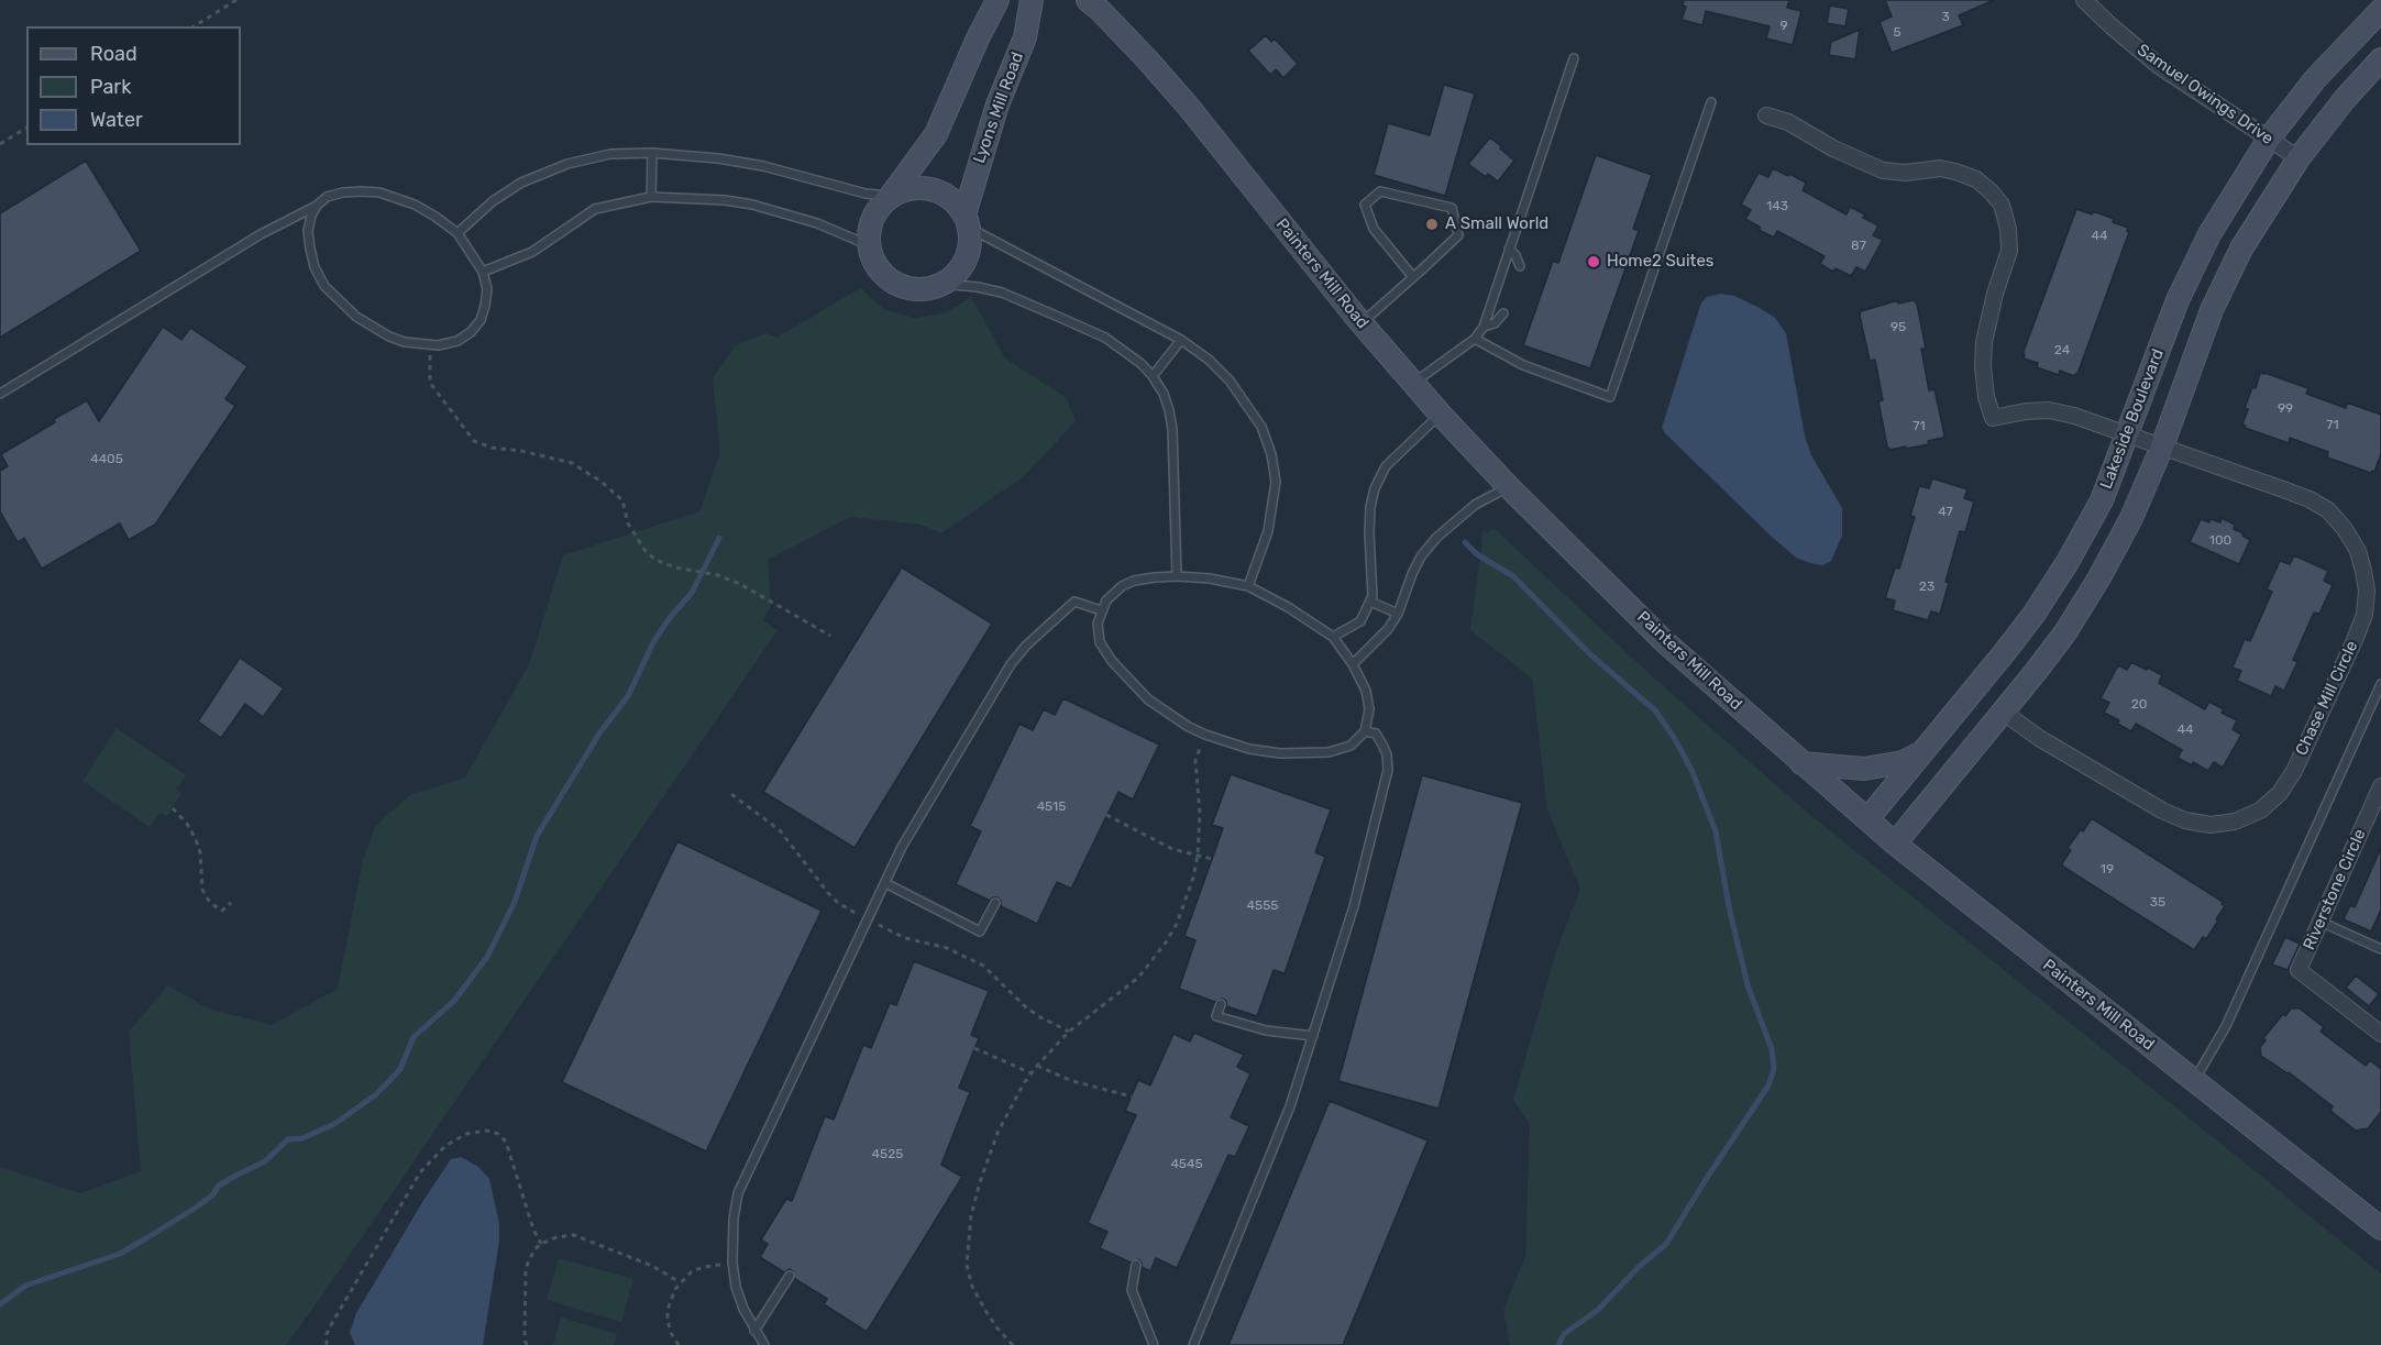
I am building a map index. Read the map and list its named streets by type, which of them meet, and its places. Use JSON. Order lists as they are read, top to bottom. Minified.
{"streets":{"main road":["Lyons Mill Road","Painters Mill Road","Lakeside Boulevard"],"street":["Samuel Owings Drive","Chase Mill Circle","Riverstone Circle"]},"crossings":[["Samuel Owings Drive","Lakeside Boulevard"],["Painters Mill Road","Lakeside Boulevard"],["Lakeside Boulevard","Chase Mill Circle"]],"places":["A Small World","Home2 Suites"],"house_numbers":["3","9","5","143","44","87","95","24","99","71","71","4405","47","100","23","20","44","4515","19","35","4555","4525","4545"],"legend":["Road","Park","Water"]}
